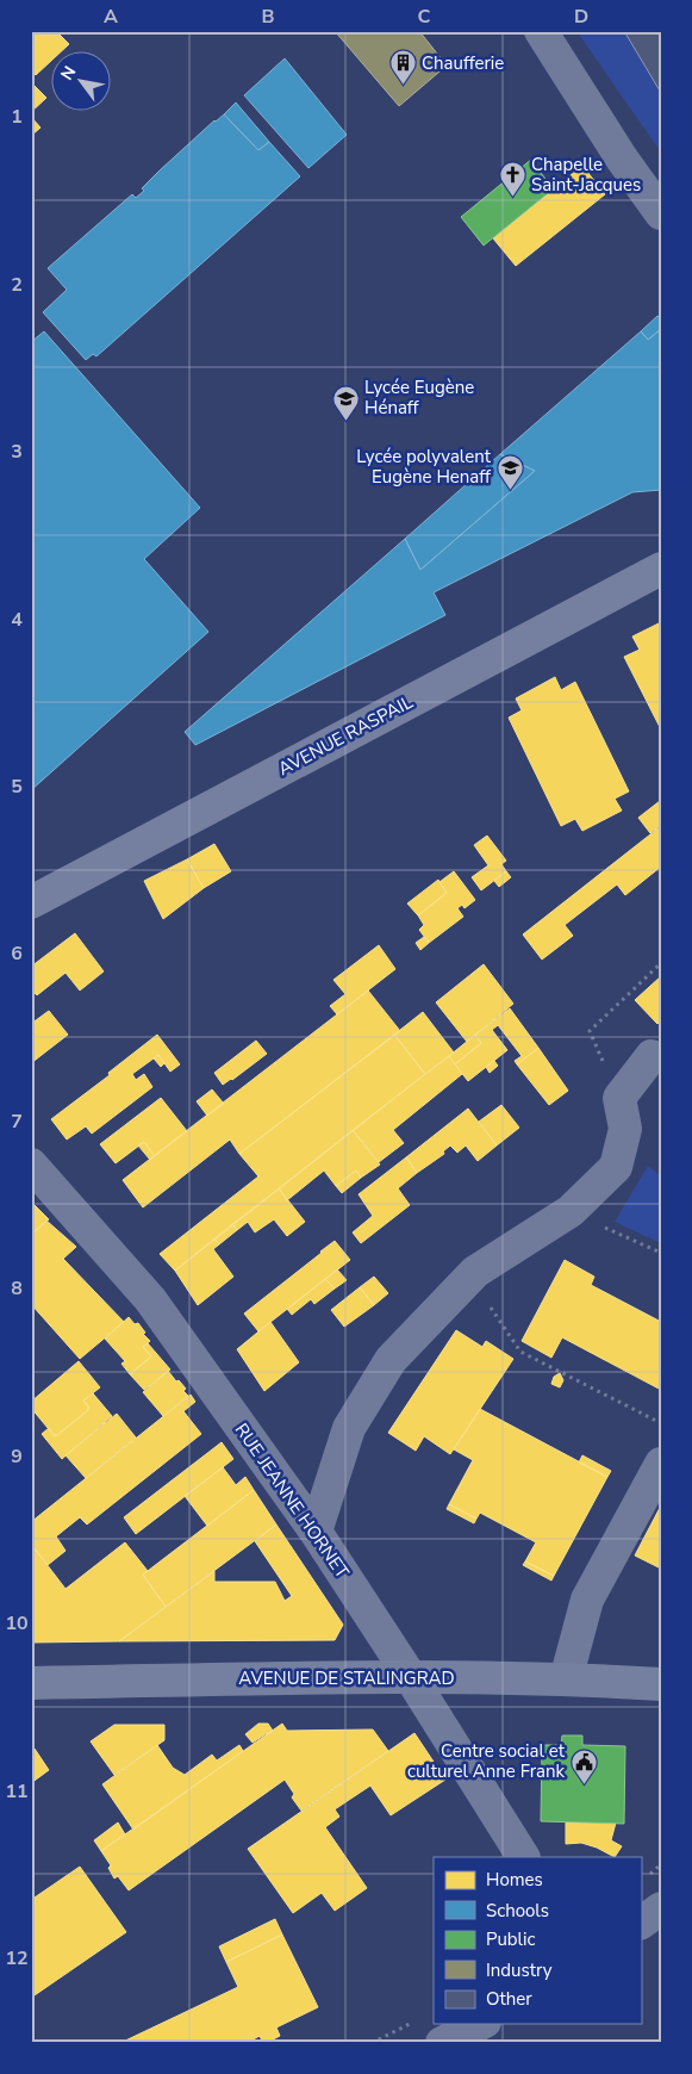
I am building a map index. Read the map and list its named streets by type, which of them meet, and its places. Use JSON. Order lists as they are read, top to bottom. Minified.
{"streets":{"main road":["AVENUE RASPAIL","AVENUE DE STALINGRAD"],"street":["RUE JEANNE HORNET"]},"crossings":[["RUE JEANNE HORNET","AVENUE DE STALINGRAD"]],"places":{"building":["Chaufferie"],"church":["Chapelle Saint-Jacques"],"school or university":["Lycée Eugène Hénaff","Lycée polyvalent Eugène Henaff"],"public building":["Centre social et culturel Anne Frank"]},"legend":["Homes","Schools","Public","Industry","Other"],"north":"top left","grid":{"columns":["A","B","C","D"],"rows":["1","2","3","4","5","6","7","8","9","10","11","12"]}}
